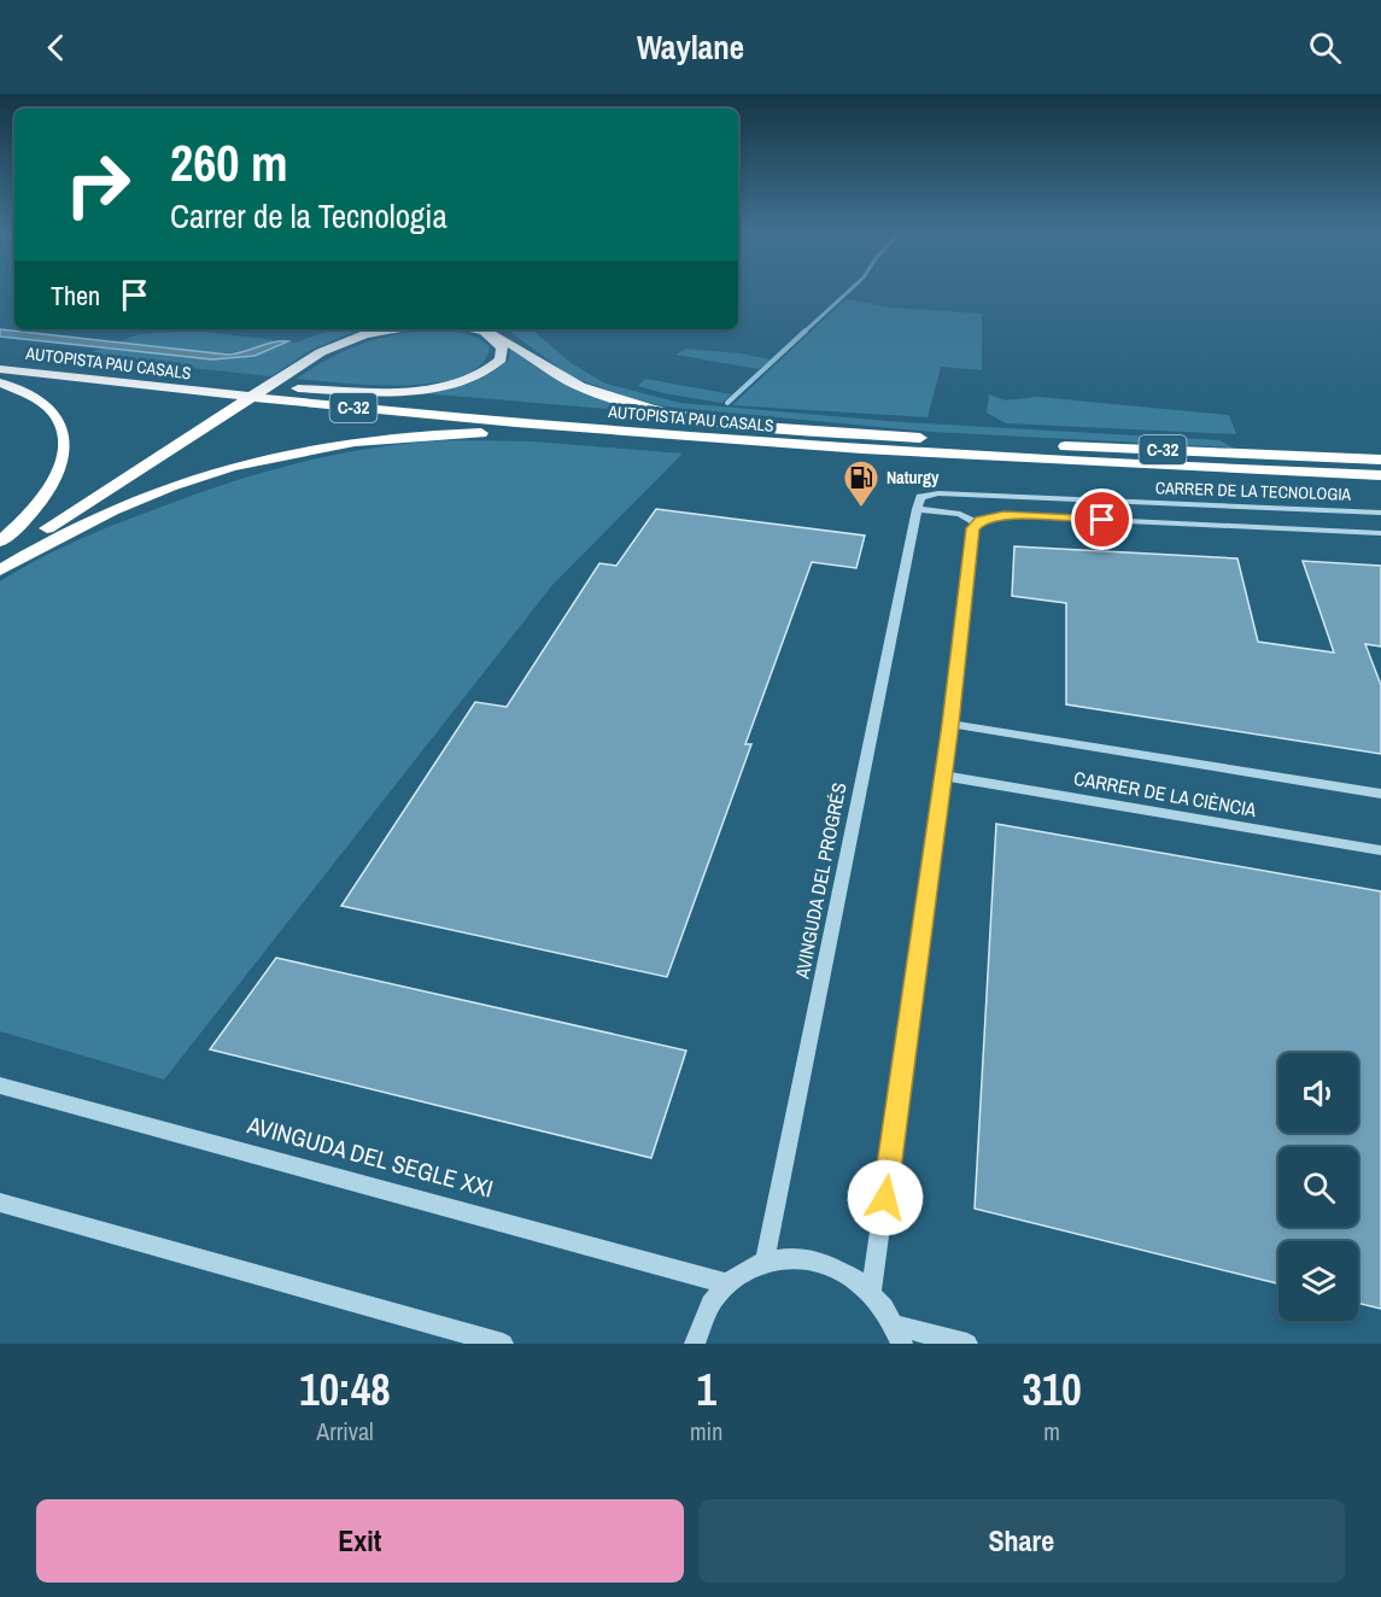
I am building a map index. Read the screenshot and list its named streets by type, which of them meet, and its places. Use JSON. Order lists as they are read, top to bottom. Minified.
{"streets":{"highway":["AUTOPISTA PAU CASALS","C-32"],"street":["CARRER DE LA TECNOLOGIA","CARRER DE LA CIÈNCIA","AVINGUDA DEL PROGRÉS","AVINGUDA DEL SEGLE XXI"]},"crossings":[["CARRER DE LA TECNOLOGIA","AVINGUDA DEL PROGRÉS"]],"places":{"fuel station":["Naturgy"]},"page":{"header":"Waylane","turn":["260 m","Carrer de la Tecnologia"],"then":"Then","eta":["10:48","Arrival","1","min","310","m"],"buttons":["Exit","Share"]}}
